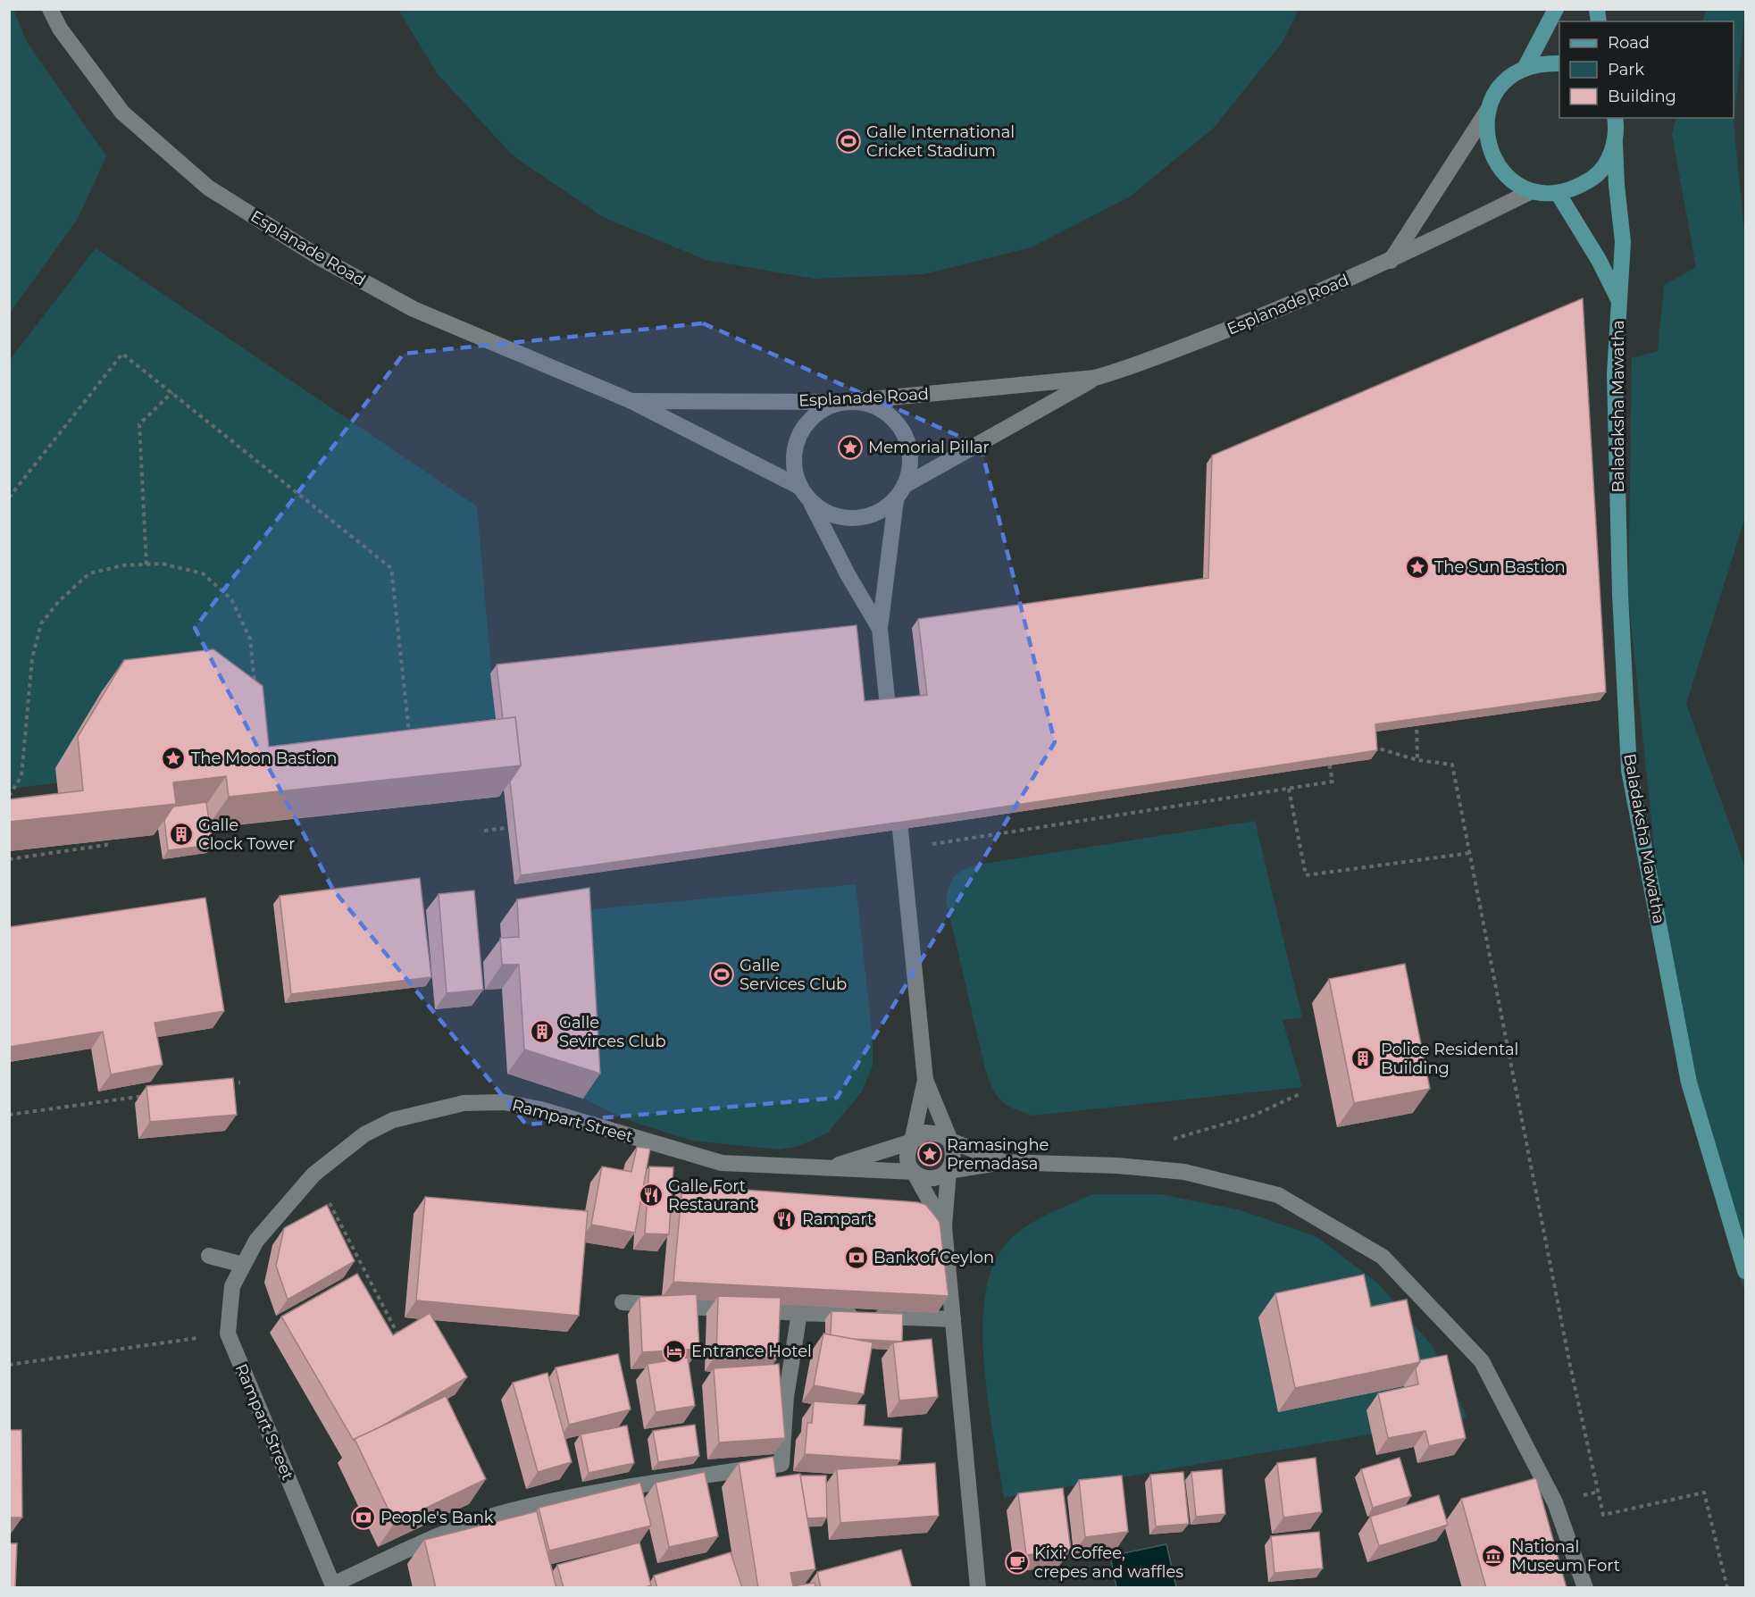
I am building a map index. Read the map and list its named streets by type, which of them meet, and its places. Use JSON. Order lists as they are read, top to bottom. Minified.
{"streets":{"main road":["Baladaksha Mawatha"],"street":["Esplanade Road","Rampart Street"]},"places":{"sports":["Galle International Cricket Stadium","Galle Services Club"],"place":["Memorial Pillar","The Sun Bastion","The Moon Bastion","Ramasinghe Premadasa"],"building":["Galle Clock Tower","Galle Sevirces Club","Police Residental Building"],"restaurant":["Galle Fort Restaurant","Rampart"],"bank":["Bank of Ceylon","People's Bank"],"hotel":["Entrance Hotel"],"museum":["National Museum Fort"],"cafe":["Kixi: Coffee, crepes and waffles"]},"legend":["Road","Park","Building"]}
